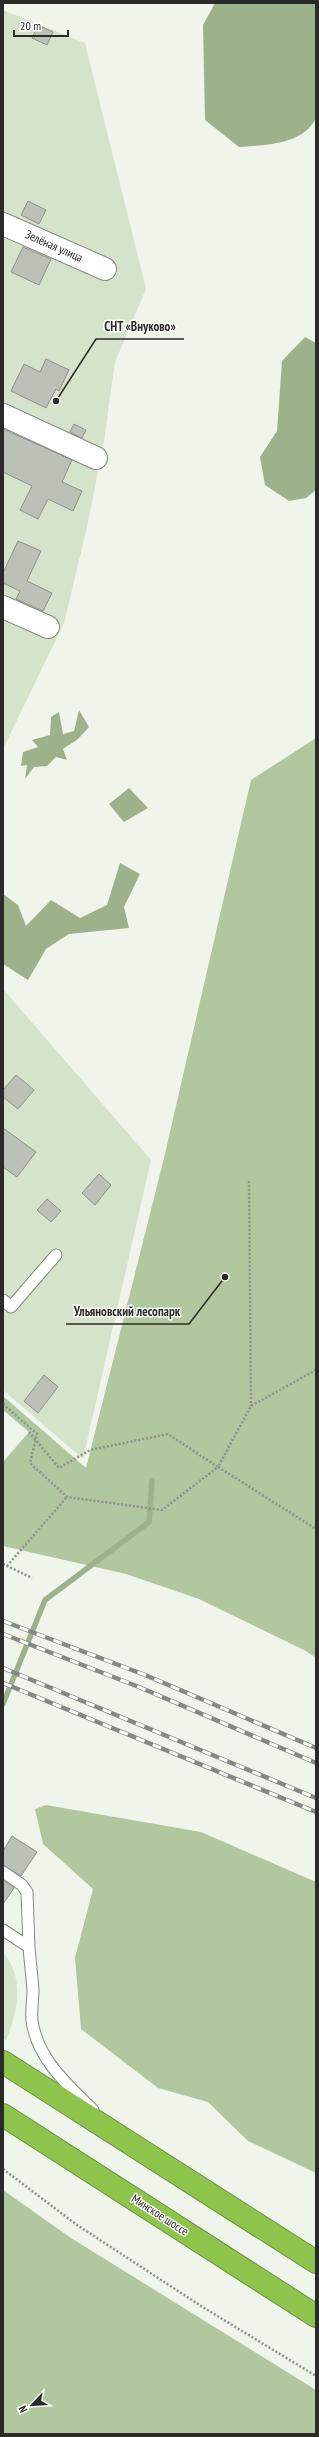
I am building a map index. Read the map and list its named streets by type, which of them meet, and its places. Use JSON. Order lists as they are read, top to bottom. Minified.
{"streets":{"highway":["Минское шоссе"],"street":["Зелёная улица"]},"places":["СНТ «Внуково»","Ульяновский лесопарк"],"scale_bar":"20 m","north":"bottom left"}
